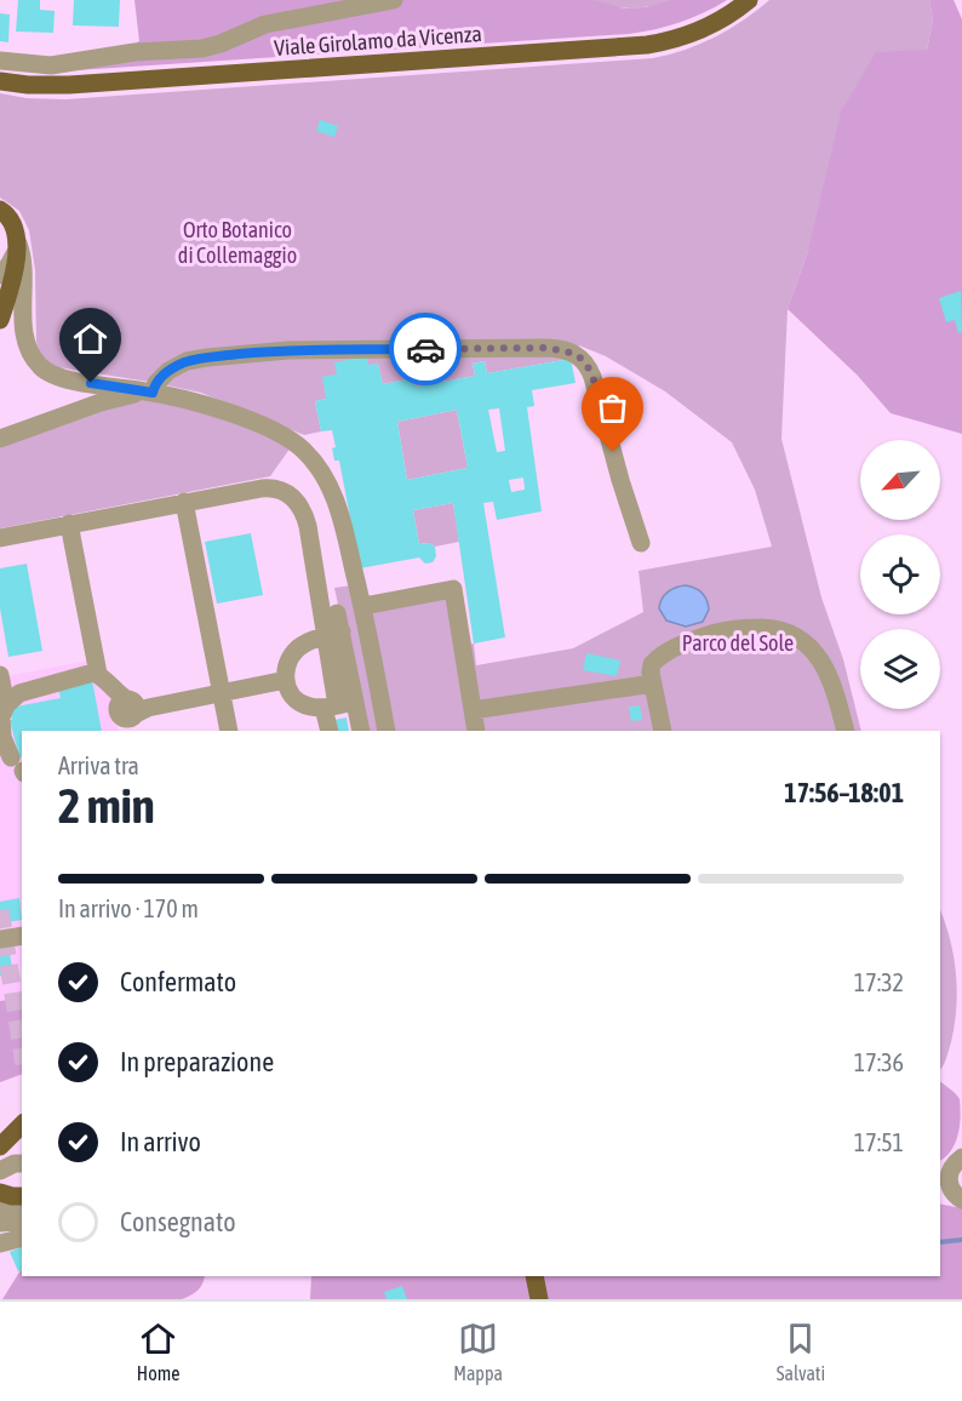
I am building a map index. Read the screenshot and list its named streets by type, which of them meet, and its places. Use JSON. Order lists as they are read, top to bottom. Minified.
{"streets":{"main road":["Viale Girolamo da Vicenza"]},"parks":["Orto Botanico di Collemaggio","Parco del Sole"],"north":"bottom left","page":{"heading":["2 min","Arriva tra","17:56–18:01"],"bar":"In arrivo · 170 m","list":[["Confermato","17:32"],["In preparazione","17:36"],["In arrivo","17:51"],"Consegnato"],"tabs":["Home","Mappa","Salvati"]}}
